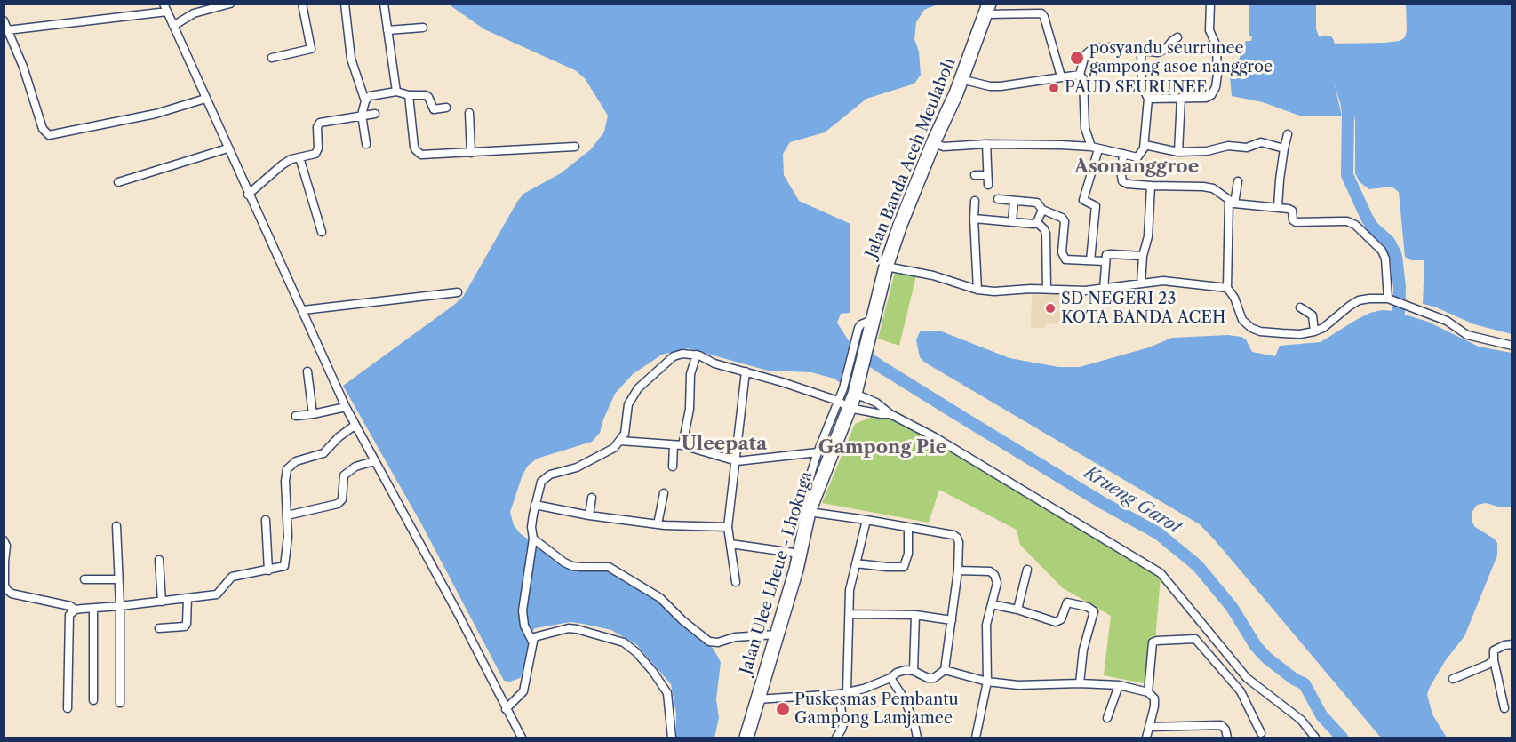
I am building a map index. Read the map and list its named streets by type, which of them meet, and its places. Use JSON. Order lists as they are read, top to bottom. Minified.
{"streets":{"highway":["Jalan Banda Aceh Meulaboh","Jalan Ulee Lheue - Lhoknga"]},"crossings":[["Jalan Banda Aceh Meulaboh","Jalan Ulee Lheue - Lhoknga"]],"districts":["Asonanggroe","Uleepata","Gampong Pie"],"water":["Krueng Garot"],"places":["posyandu seurrunee gampong asoe nanggroe","PAUD SEURUNEE","SD NEGERI 23 KOTA BANDA ACEH","Puskesmas Pembantu Gampong Lamjamee"]}
